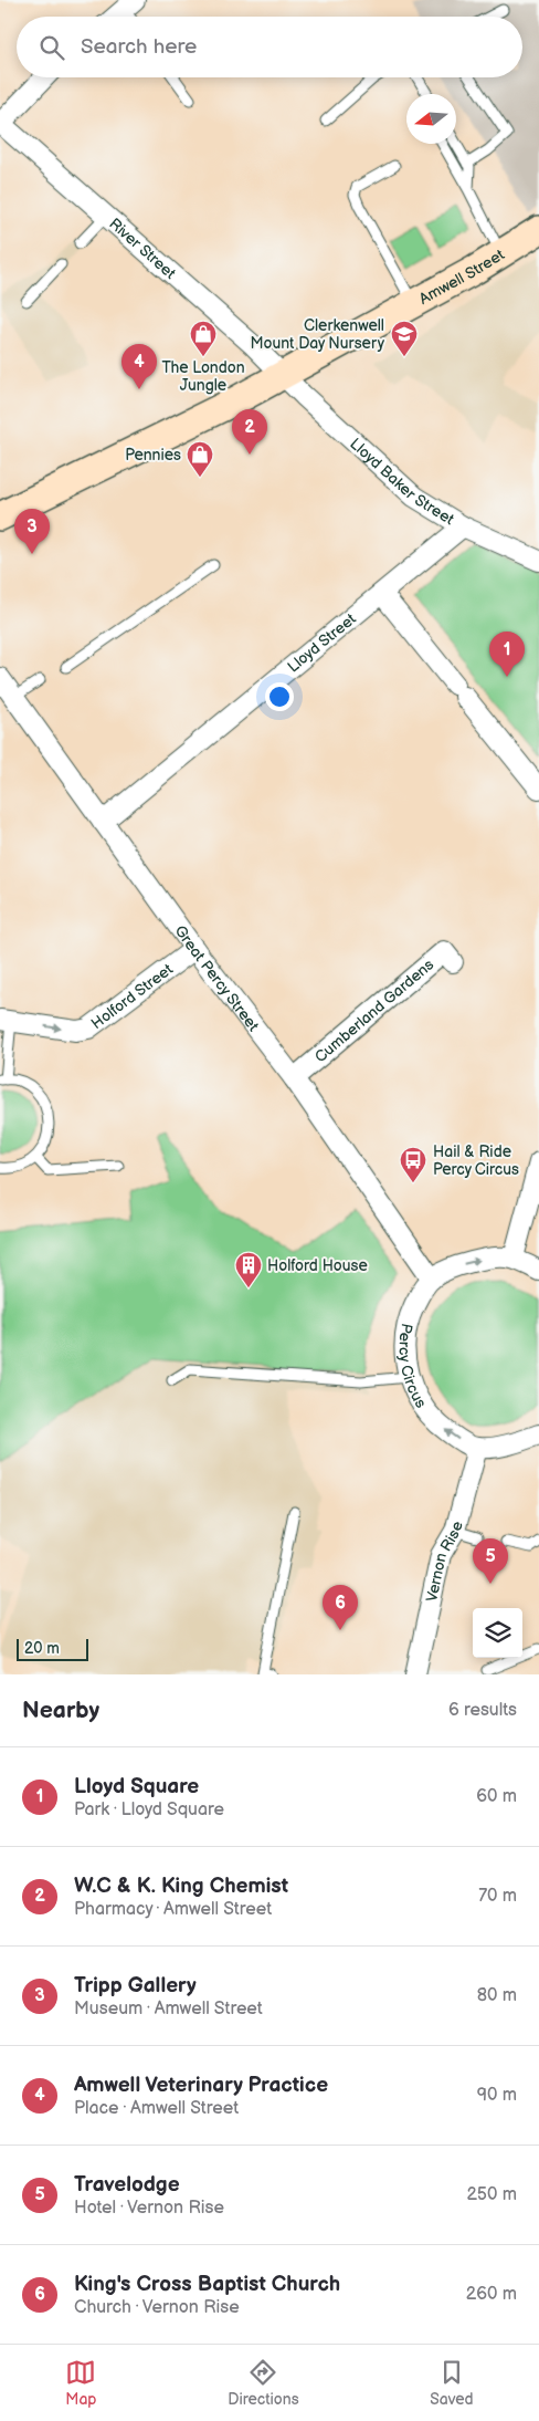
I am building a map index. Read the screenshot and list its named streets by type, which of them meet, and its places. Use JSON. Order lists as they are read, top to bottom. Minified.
{"streets":{"street":["River Street","Amwell Street","Lloyd Baker Street","Lloyd Street","Great Percy Street","Holford Street","Cumberland Gardens","Percy Circus","Vernon Rise"]},"crossings":[["River Street","Amwell Street"],["River Street","Lloyd Baker Street"],["Amwell Street","Lloyd Baker Street"],["Lloyd Baker Street","Lloyd Street"],["Lloyd Street","Great Percy Street"],["Great Percy Street","Holford Street"],["Great Percy Street","Cumberland Gardens"],["Great Percy Street","Percy Circus"],["Percy Circus","Vernon Rise"]],"one_way":["Holford Street"],"places":{"shop":["The London Jungle","Pennies"],"school or university":["Clerkenwell Mount Day Nursery"],"bus stop":["Hail & Ride Percy Circus"],"building":["Holford House"]},"scale_bar":"20 m","north":"left","page":{"search":"Search here","pins":["4","2","3","1","5","6"],"scale":"20 m","heading":["Nearby","6 results"],"list":[{"mark":"1","name":"Lloyd Square","note":"Park · Lloyd Square","value":"60 m"},{"mark":"2","name":"W.C & K. King Chemist","note":"Pharmacy · Amwell Street","value":"70 m"},{"mark":"3","name":"Tripp Gallery","note":"Museum · Amwell Street","value":"80 m"},{"mark":"4","name":"Amwell Veterinary Practice","note":"Place · Amwell Street","value":"90 m"},{"mark":"5","name":"Travelodge","note":"Hotel · Vernon Rise","value":"250 m"},{"mark":"6","name":"King's Cross Baptist Church","note":"Church · Vernon Rise","value":"260 m"}],"nav":["Map","Directions","Saved"]}}
